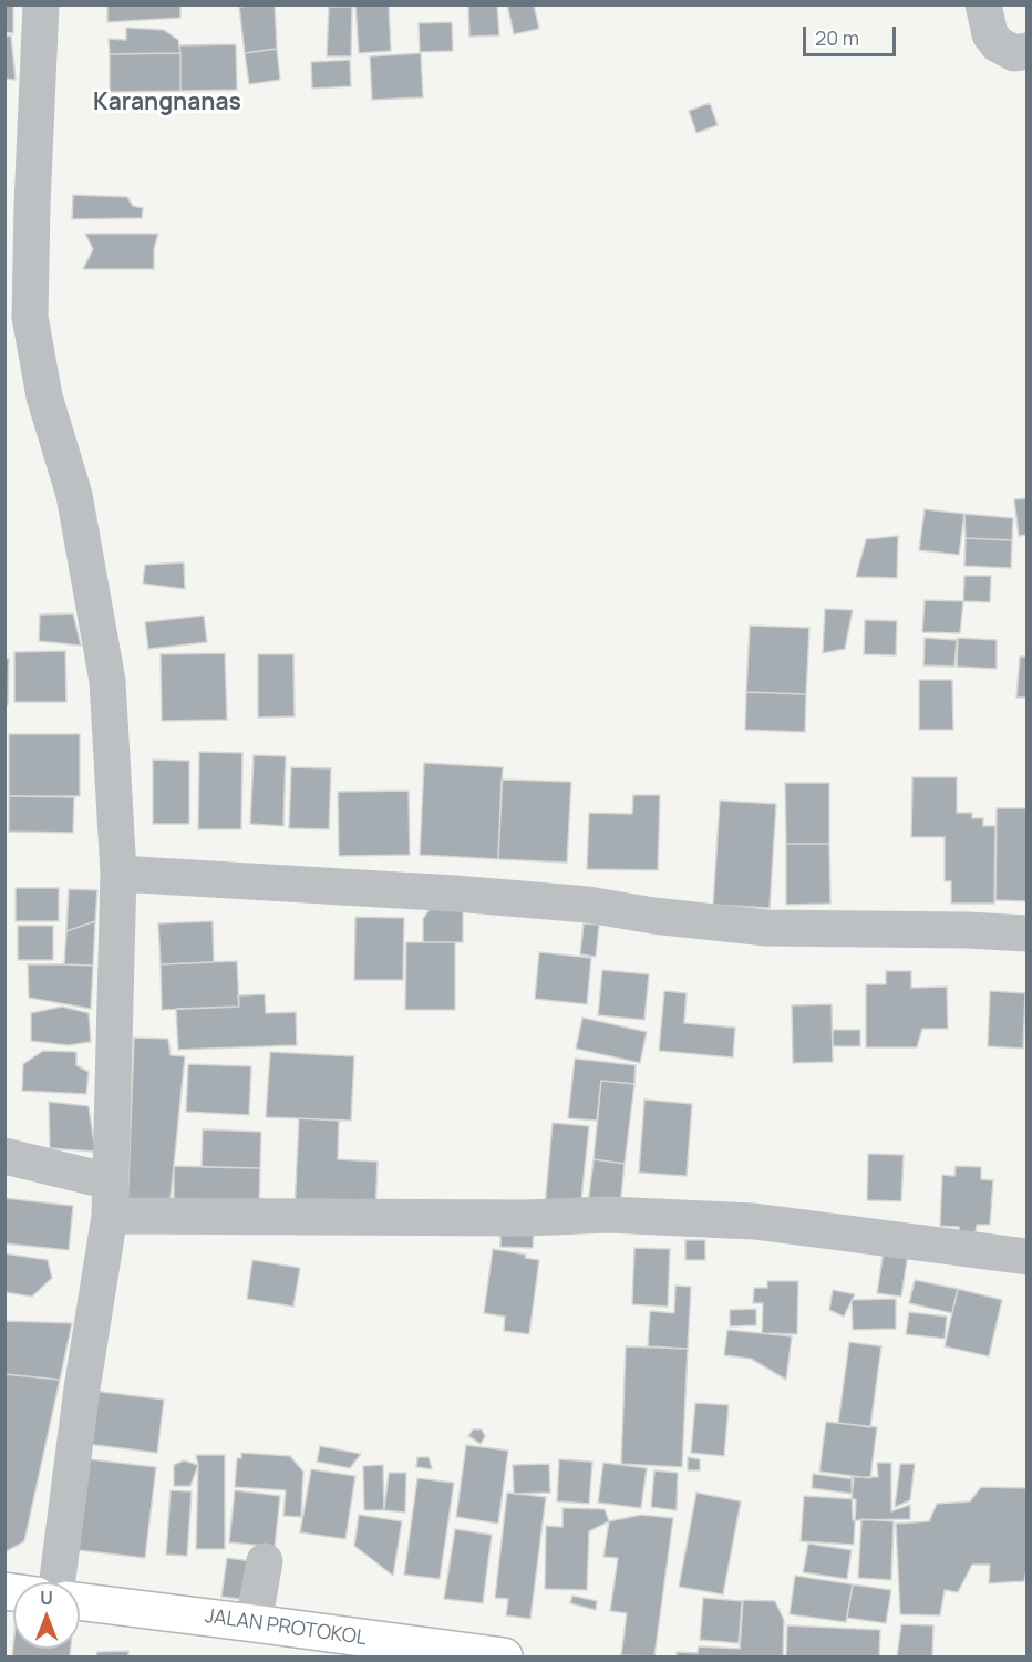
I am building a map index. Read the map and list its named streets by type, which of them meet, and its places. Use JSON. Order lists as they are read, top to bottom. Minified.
{"streets":{"street":["JALAN PROTOKOL"]},"districts":["Karangnanas"],"scale_bar":"20 m","north":"top"}
